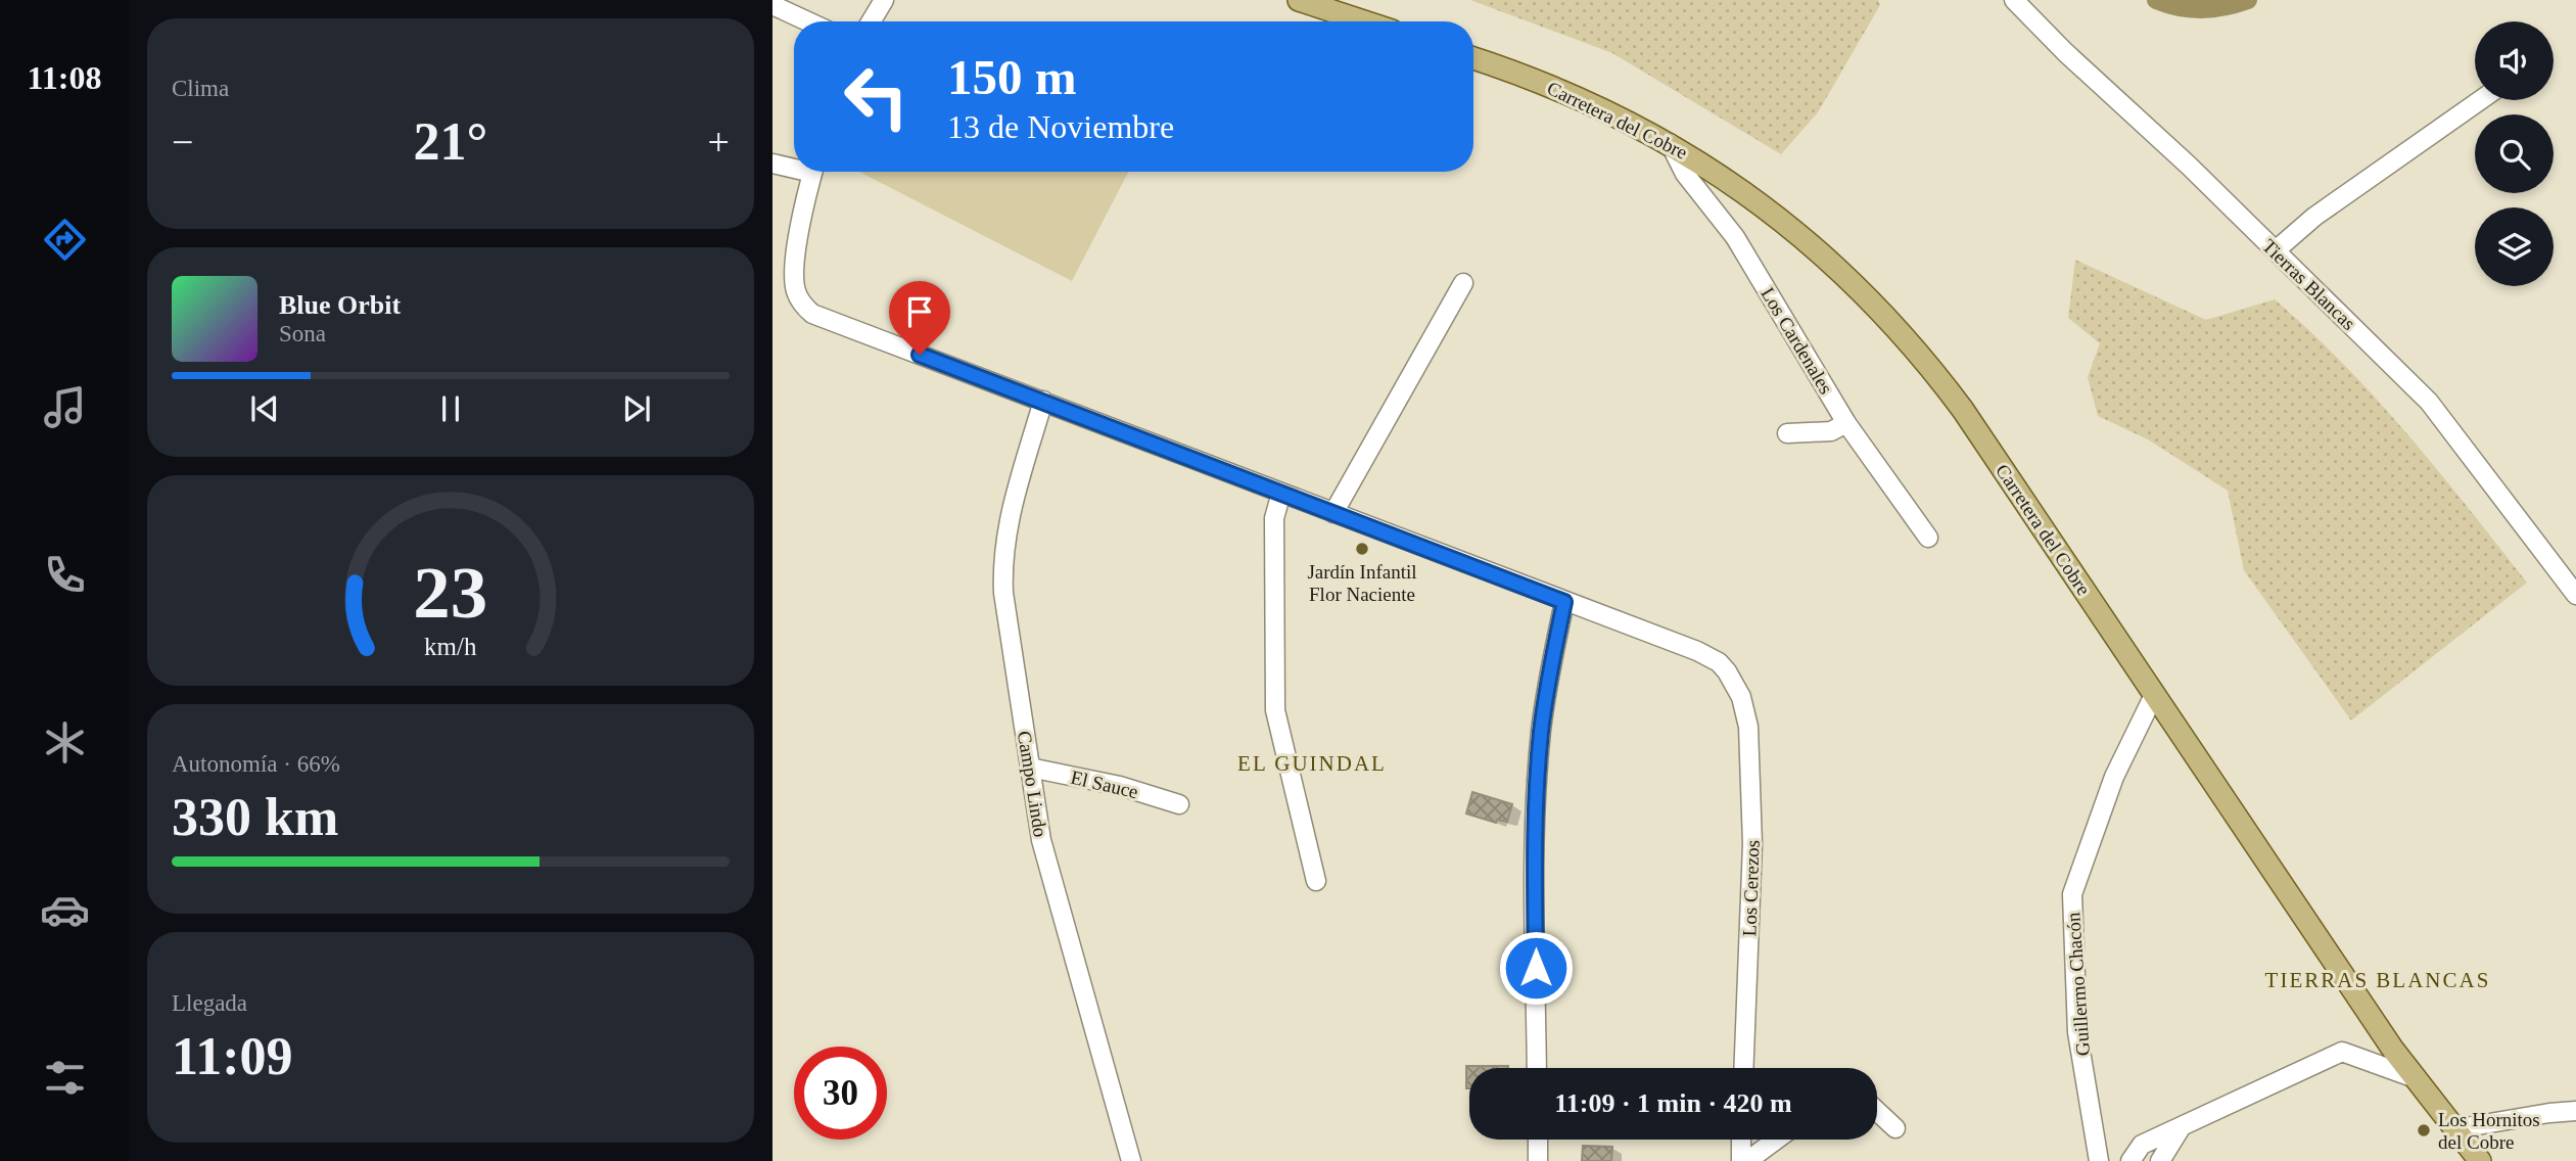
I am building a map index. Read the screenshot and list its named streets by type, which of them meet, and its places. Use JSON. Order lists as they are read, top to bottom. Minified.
{"streets":{"main road":["Carretera del Cobre"],"street":["Tierras Blancas","Los Cardenales","Campo Lindo","El Sauce","Los Cerezos","Guillermo Chacón"]},"crossings":[["Carretera del Cobre","Los Cardenales"],["Carretera del Cobre","Guillermo Chacón"],["Campo Lindo","El Sauce"]],"districts":["EL GUINDAL","TIERRAS BLANCAS"],"places":["Jardín Infantil Flor Naciente","Los Hornitos del Cobre"],"page":{"tabs":"11:08","tile":["Clima",["Autonomía · 66%","330 km"],["Llegada","11:09"]],"turn":["150 m","13 de Noviembre"],"heat":["−","21°","+"],"song":["Blue Orbit","Sona"],"limit":"30","trip":"11:09 · 1 min · 420 m","gauge":["23","km/h"]}}
